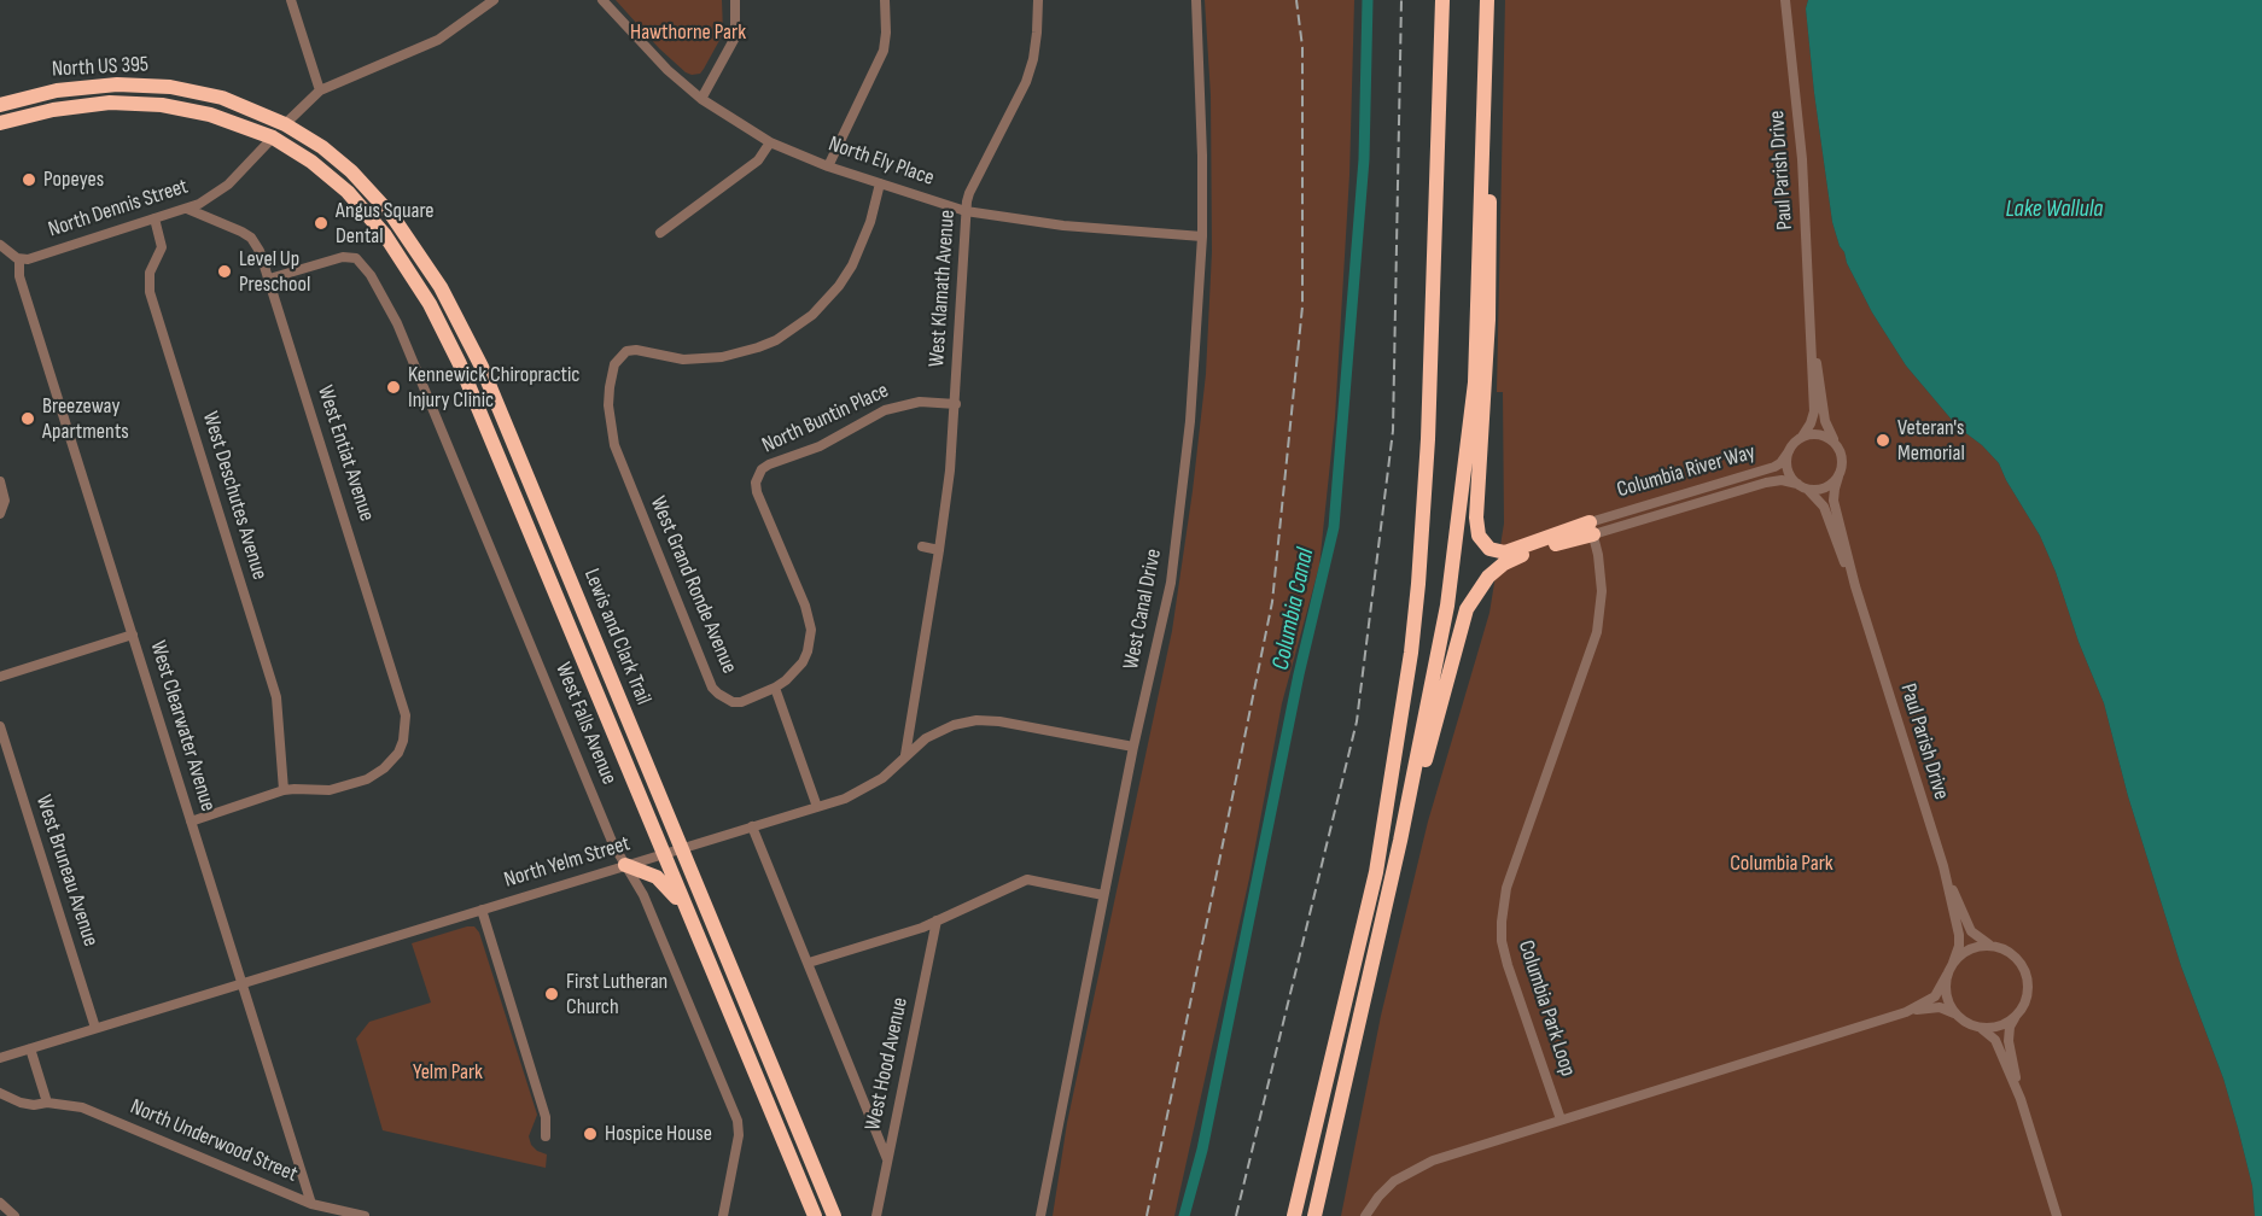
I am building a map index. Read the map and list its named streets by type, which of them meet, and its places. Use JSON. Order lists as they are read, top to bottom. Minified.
{"streets":{"highway":["North US 395","Lewis and Clark Trail"],"street":["North Ely Place","Paul Parish Drive","North Dennis Street","West Klamath Avenue","North Buntin Place","West Entiat Avenue","Columbia River Way","West Deschutes Avenue","West Grand Ronde Avenue","West Canal Drive","West Falls Avenue","West Clearwater Avenue","North Yelm Street","West Bruneau Avenue","Columbia Park Loop","West Hood Avenue","North Underwood Street"]},"crossings":[["North US 395","North Dennis Street"],["North US 395","Lewis and Clark Trail"],["North Ely Place","West Klamath Avenue"],["North Ely Place","West Grand Ronde Avenue"],["North Ely Place","West Canal Drive"],["Paul Parish Drive","Columbia River Way"],["North Dennis Street","West Entiat Avenue"],["North Dennis Street","West Deschutes Avenue"],["North Dennis Street","Lewis and Clark Trail"],["North Dennis Street","West Clearwater Avenue"],["West Klamath Avenue","North Buntin Place"],["West Klamath Avenue","North Yelm Street"],["North Buntin Place","West Grand Ronde Avenue"],["West Entiat Avenue","West Deschutes Avenue"],["West Entiat Avenue","West Falls Avenue"],["Columbia River Way","Columbia Park Loop"],["West Canal Drive","North Yelm Street"],["Lewis and Clark Trail","North Yelm Street"],["West Falls Avenue","North Yelm Street"],["West Clearwater Avenue","North Yelm Street"],["West Clearwater Avenue","North Underwood Street"],["North Yelm Street","West Bruneau Avenue"]],"water":["Lake Wallula","Columbia Canal"],"parks":["Hawthorne Park","Columbia Park","Yelm Park"],"places":["Popeyes","Angus Square Dental","Level Up Preschool","Kennewick Chiropractic Injury Clinic","Breezeway Apartments","Veteran's Memorial","First Lutheran Church","Hospice House"]}
